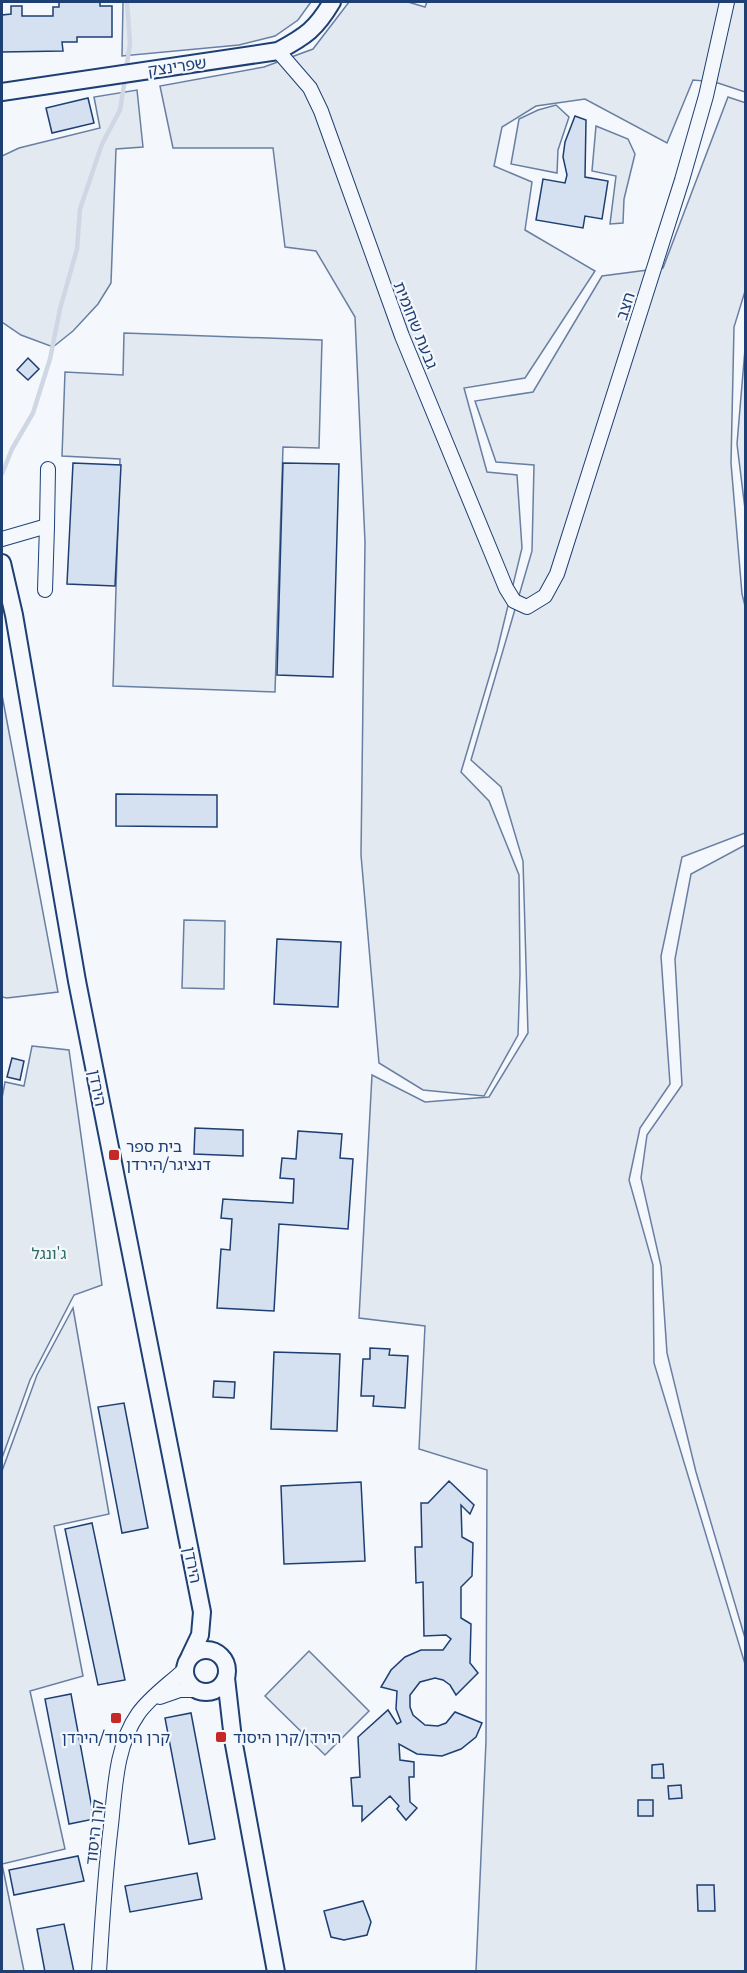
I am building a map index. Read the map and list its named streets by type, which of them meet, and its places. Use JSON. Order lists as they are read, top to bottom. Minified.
{"streets":{"street":["שפרינצק","חצב","גבעת שחומית","הירדן","קרן היסוד"]},"crossings":[["שפרינצק","גבעת שחומית"],["חצב","גבעת שחומית"],["הירדן","קרן היסוד"]],"parks":["ג'ונגל"],"places":{"transit":["בית ספר דנציגר/הירדן","קרן היסוד/הירדן","הירדן/קרן היסוד"]}}
